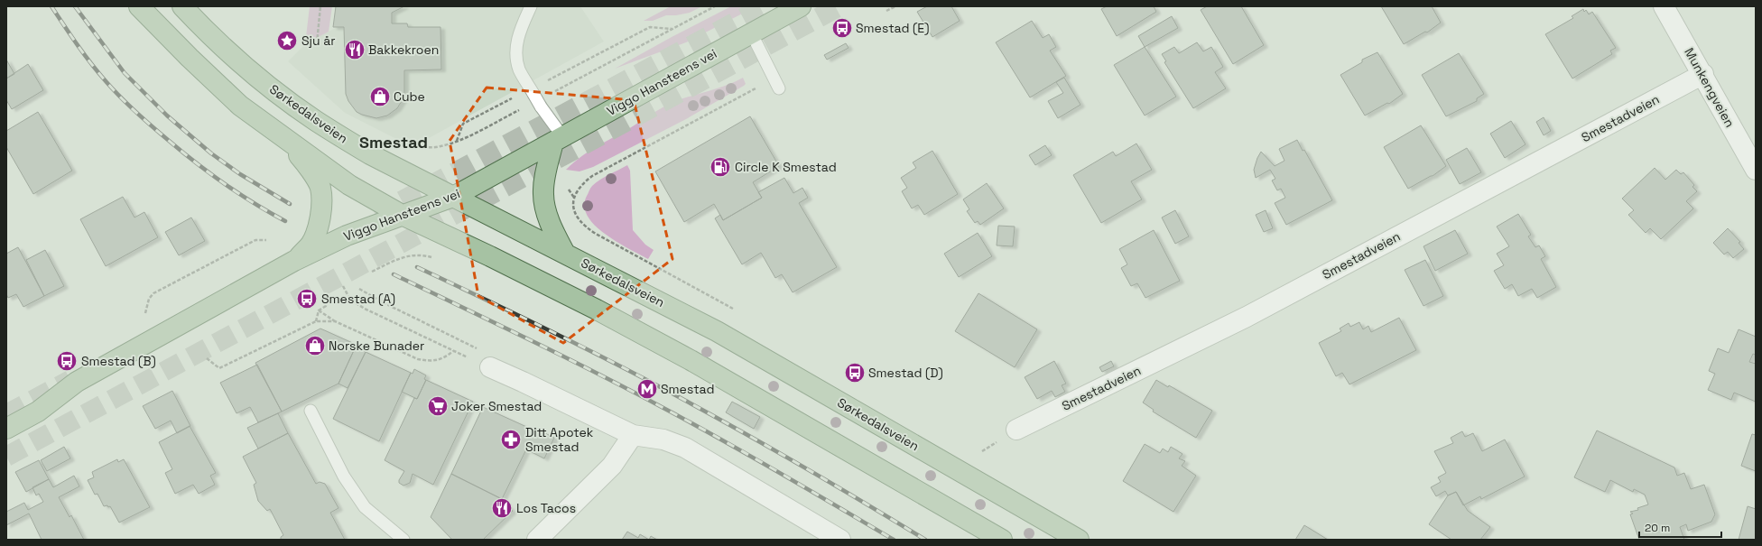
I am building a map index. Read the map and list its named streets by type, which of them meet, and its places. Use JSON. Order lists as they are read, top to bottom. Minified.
{"streets":{"main road":["Viggo Hansteens vei","Sørkedalsveien"],"street":["Munkengveien","Smestadveien"]},"crossings":[["Viggo Hansteens vei","Sørkedalsveien"],["Munkengveien","Smestadveien"]],"districts":["Smestad"],"places":{"bus stop":["Smestad (E)","Smestad (A)","Smestad (B)","Smestad (D)"],"place":["Sju år"],"restaurant":["Bakkekroen","Los Tacos"],"shop":["Cube","Norske Bunader"],"fuel station":["Circle K Smestad"],"metro station":["Smestad"],"supermarket":["Joker Smestad"],"pharmacy":["Ditt Apotek Smestad"]},"scale_bar":"20 m"}
